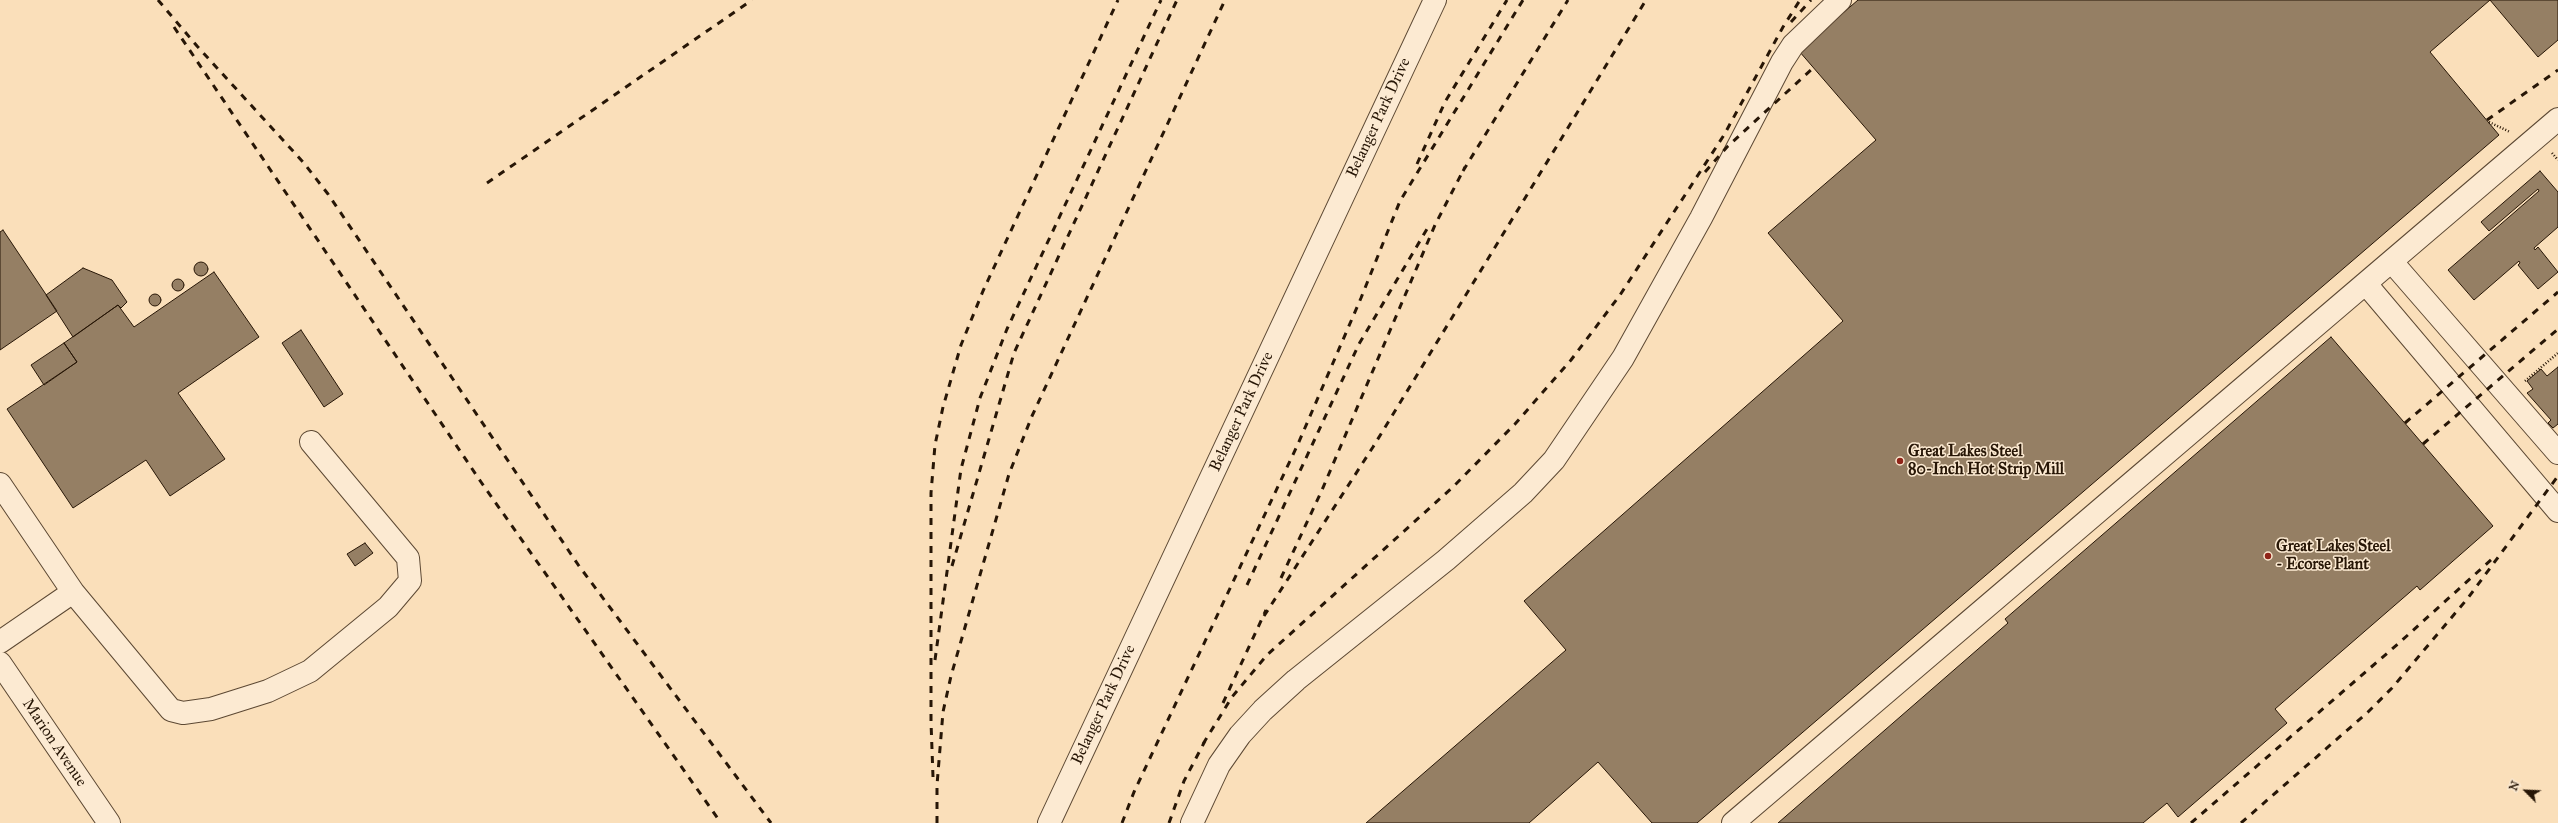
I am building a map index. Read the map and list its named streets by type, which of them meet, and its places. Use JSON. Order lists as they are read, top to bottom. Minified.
{"streets":{"street":["Belanger Park Drive","Marion Avenue"]},"places":["Great Lakes Steel 80-Inch Hot Strip Mill","Great Lakes Steel - Ecorse Plant"],"north":"top left"}
